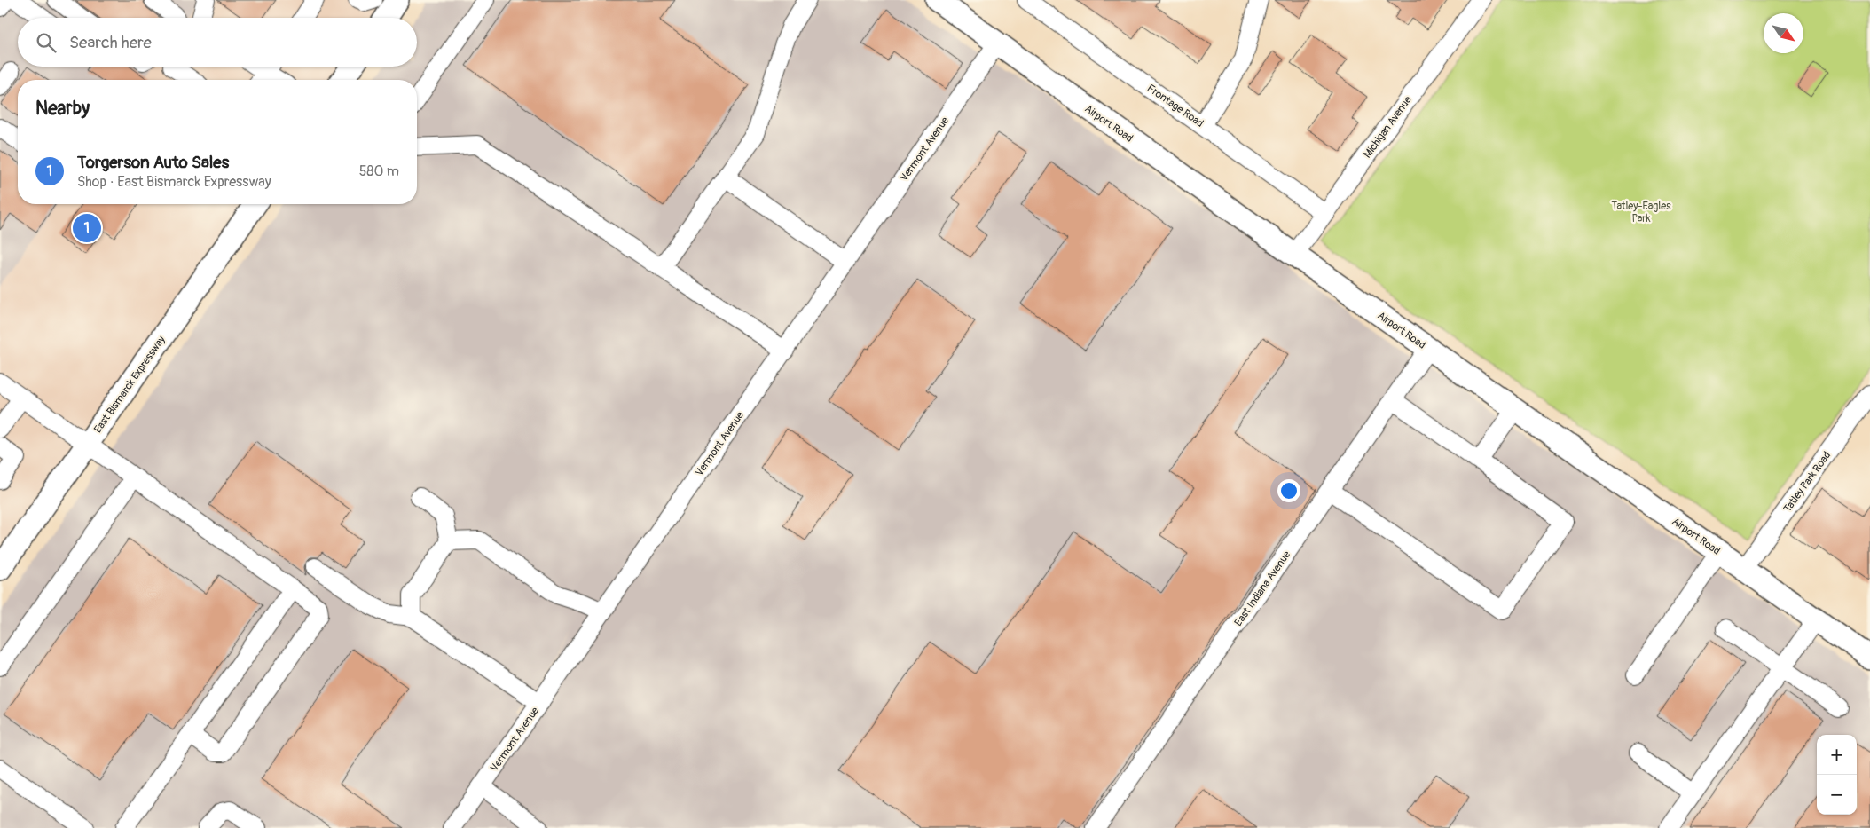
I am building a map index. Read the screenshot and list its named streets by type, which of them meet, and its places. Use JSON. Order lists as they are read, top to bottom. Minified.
{"streets":{"main road":["Airport Road","East Bismarck Expressway"],"street":["Frontage Road","Michigan Avenue","Vermont Avenue","Tatley Park Road","East Indiana Avenue"]},"crossings":[["Frontage Road","Michigan Avenue"],["Airport Road","Michigan Avenue"],["Airport Road","Vermont Avenue"],["Airport Road","Tatley Park Road"],["Airport Road","East Indiana Avenue"]],"parks":["Tatley-Eagles Park"],"north":"bottom right","page":{"search":"Search here","heading":"Nearby","list":[{"mark":"1","name":"Torgerson Auto Sales","note":"Shop · East Bismarck Expressway","value":"580 m"}],"pins":"1","map_buttons":["+","−"]}}
